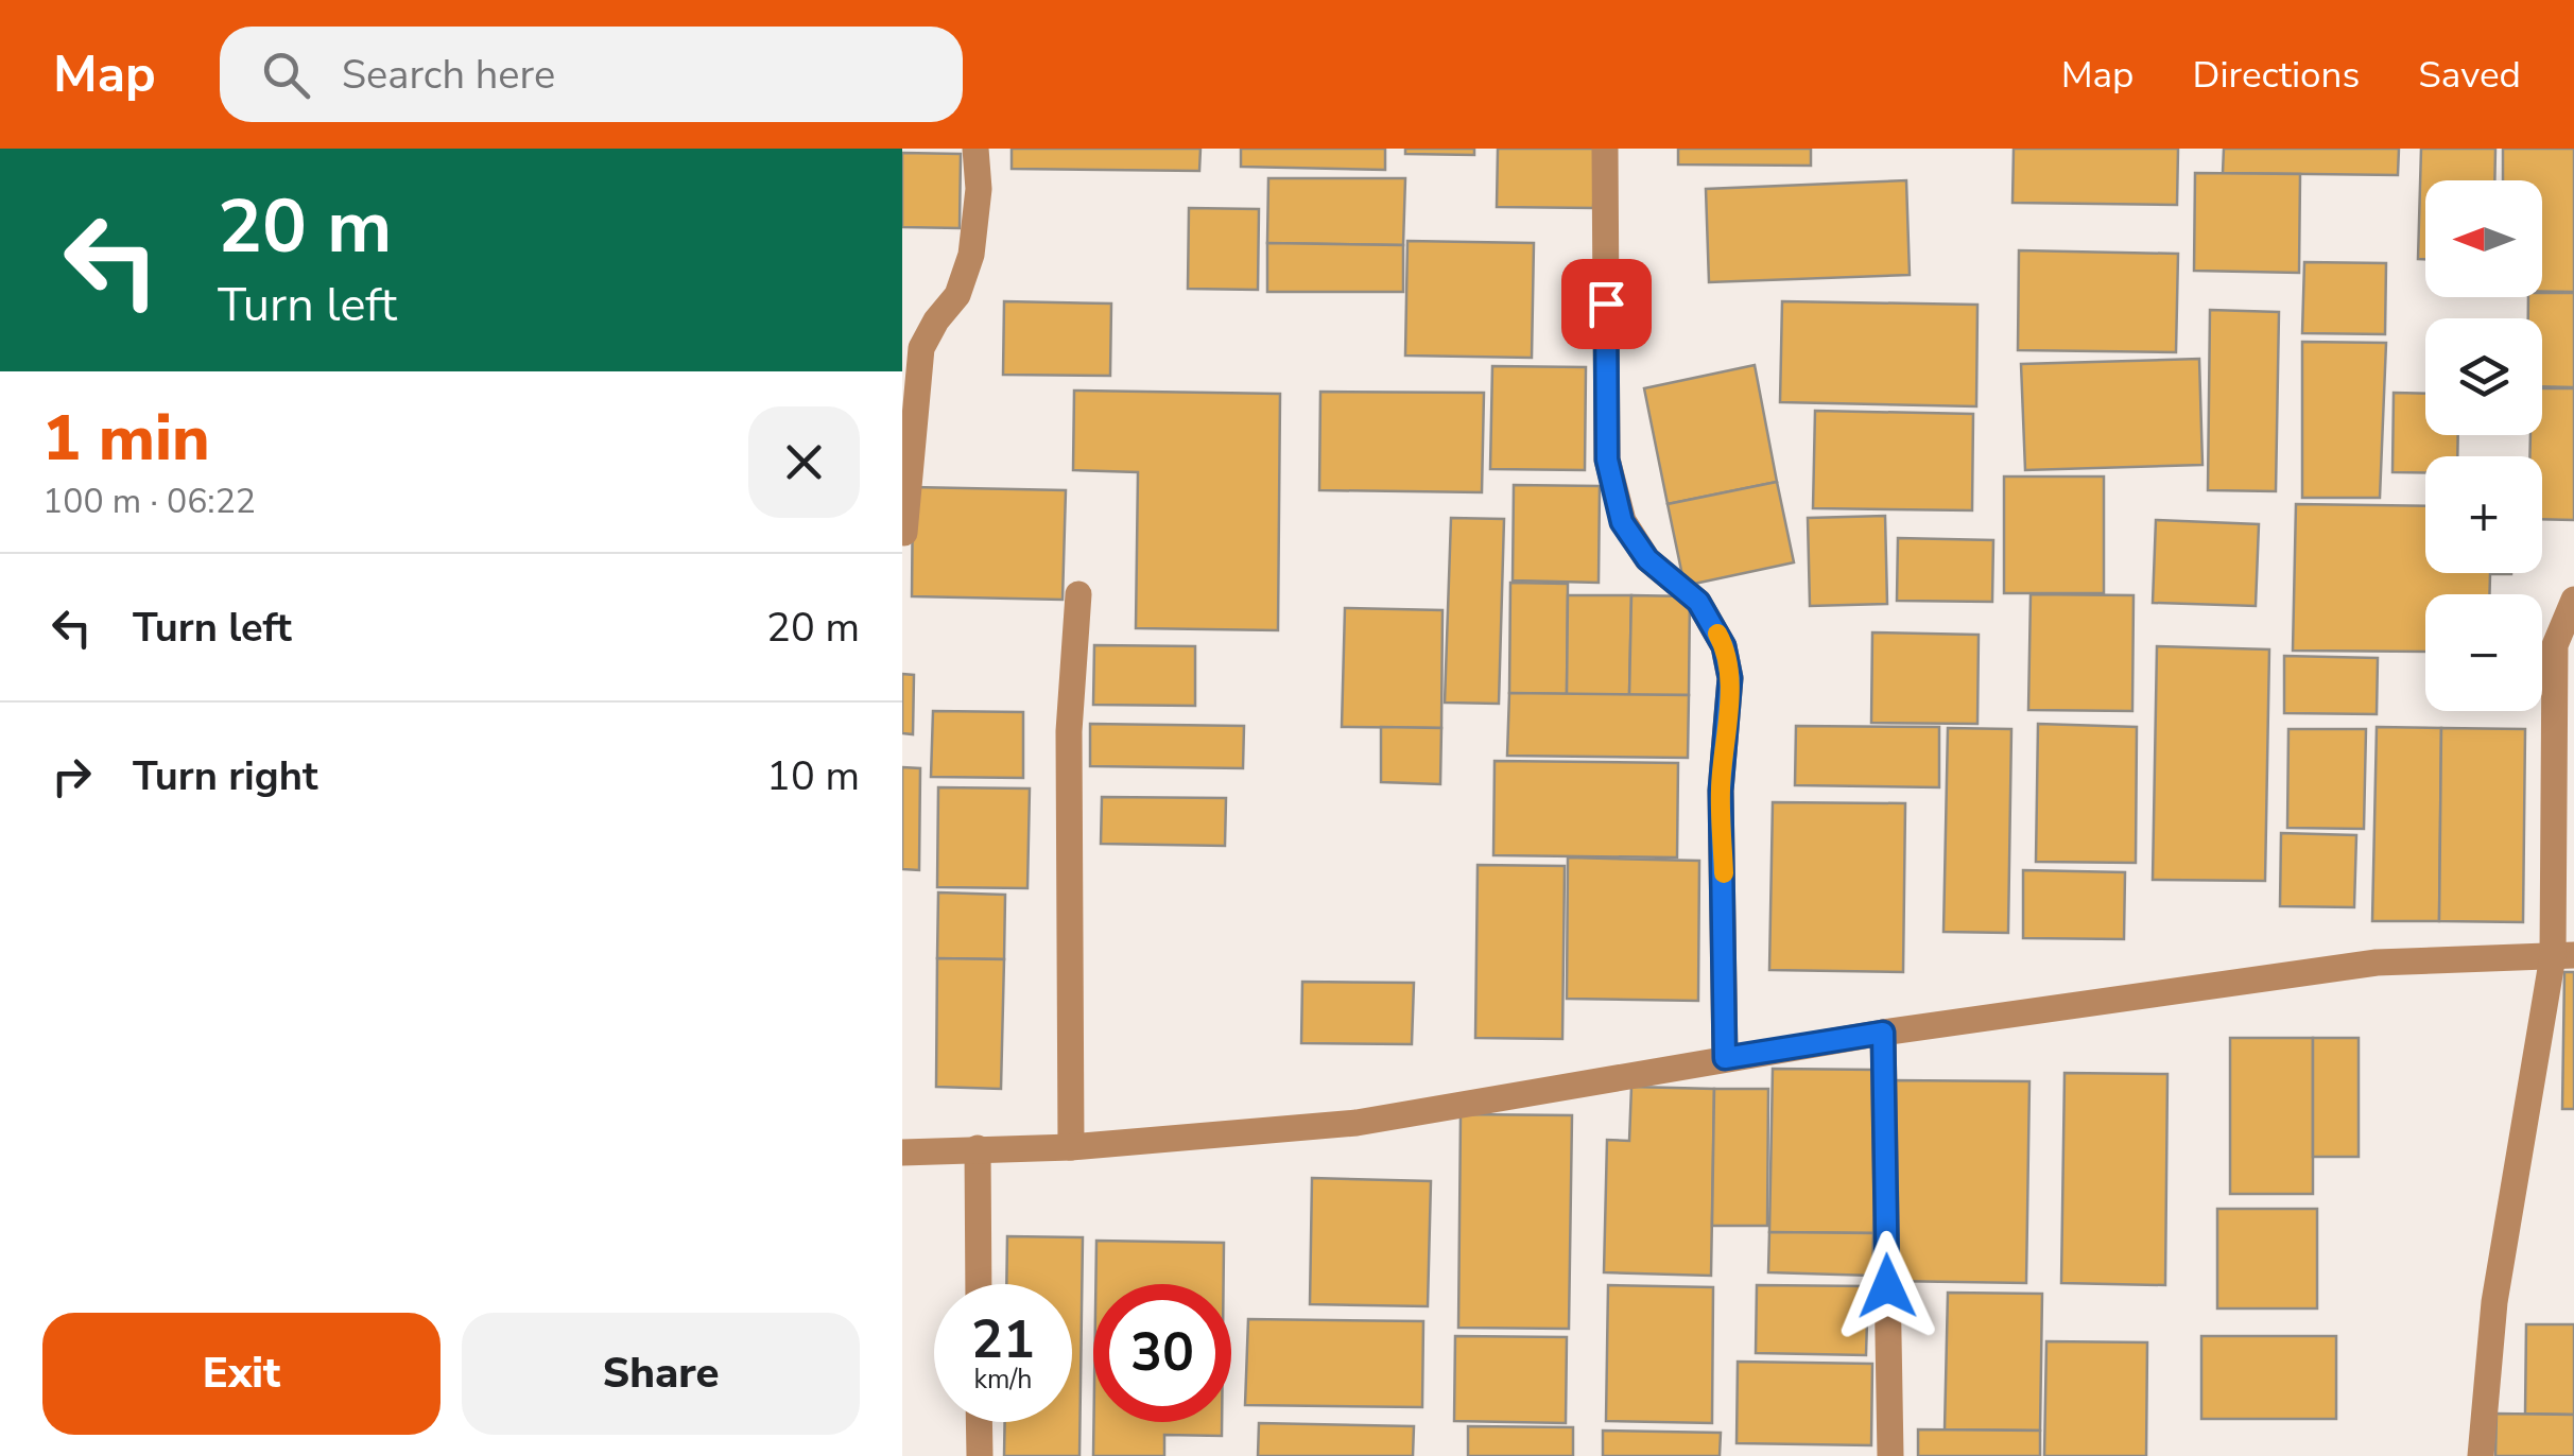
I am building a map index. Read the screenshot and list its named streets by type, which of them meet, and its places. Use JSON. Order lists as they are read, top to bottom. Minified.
{"north":"left","page":{"header":"Map","search":"Search here","nav":["Map","Directions","Saved"],"turn":["20 m","Turn left"],"map_buttons":["+","−"],"heading":["1 min","100 m · 06:22"],"list":[{"name":"Turn left","value":"20 m"},{"name":"Turn right","value":"10 m"}],"speed":"21 km/h","limit":"30","buttons":["Exit","Share"]}}
